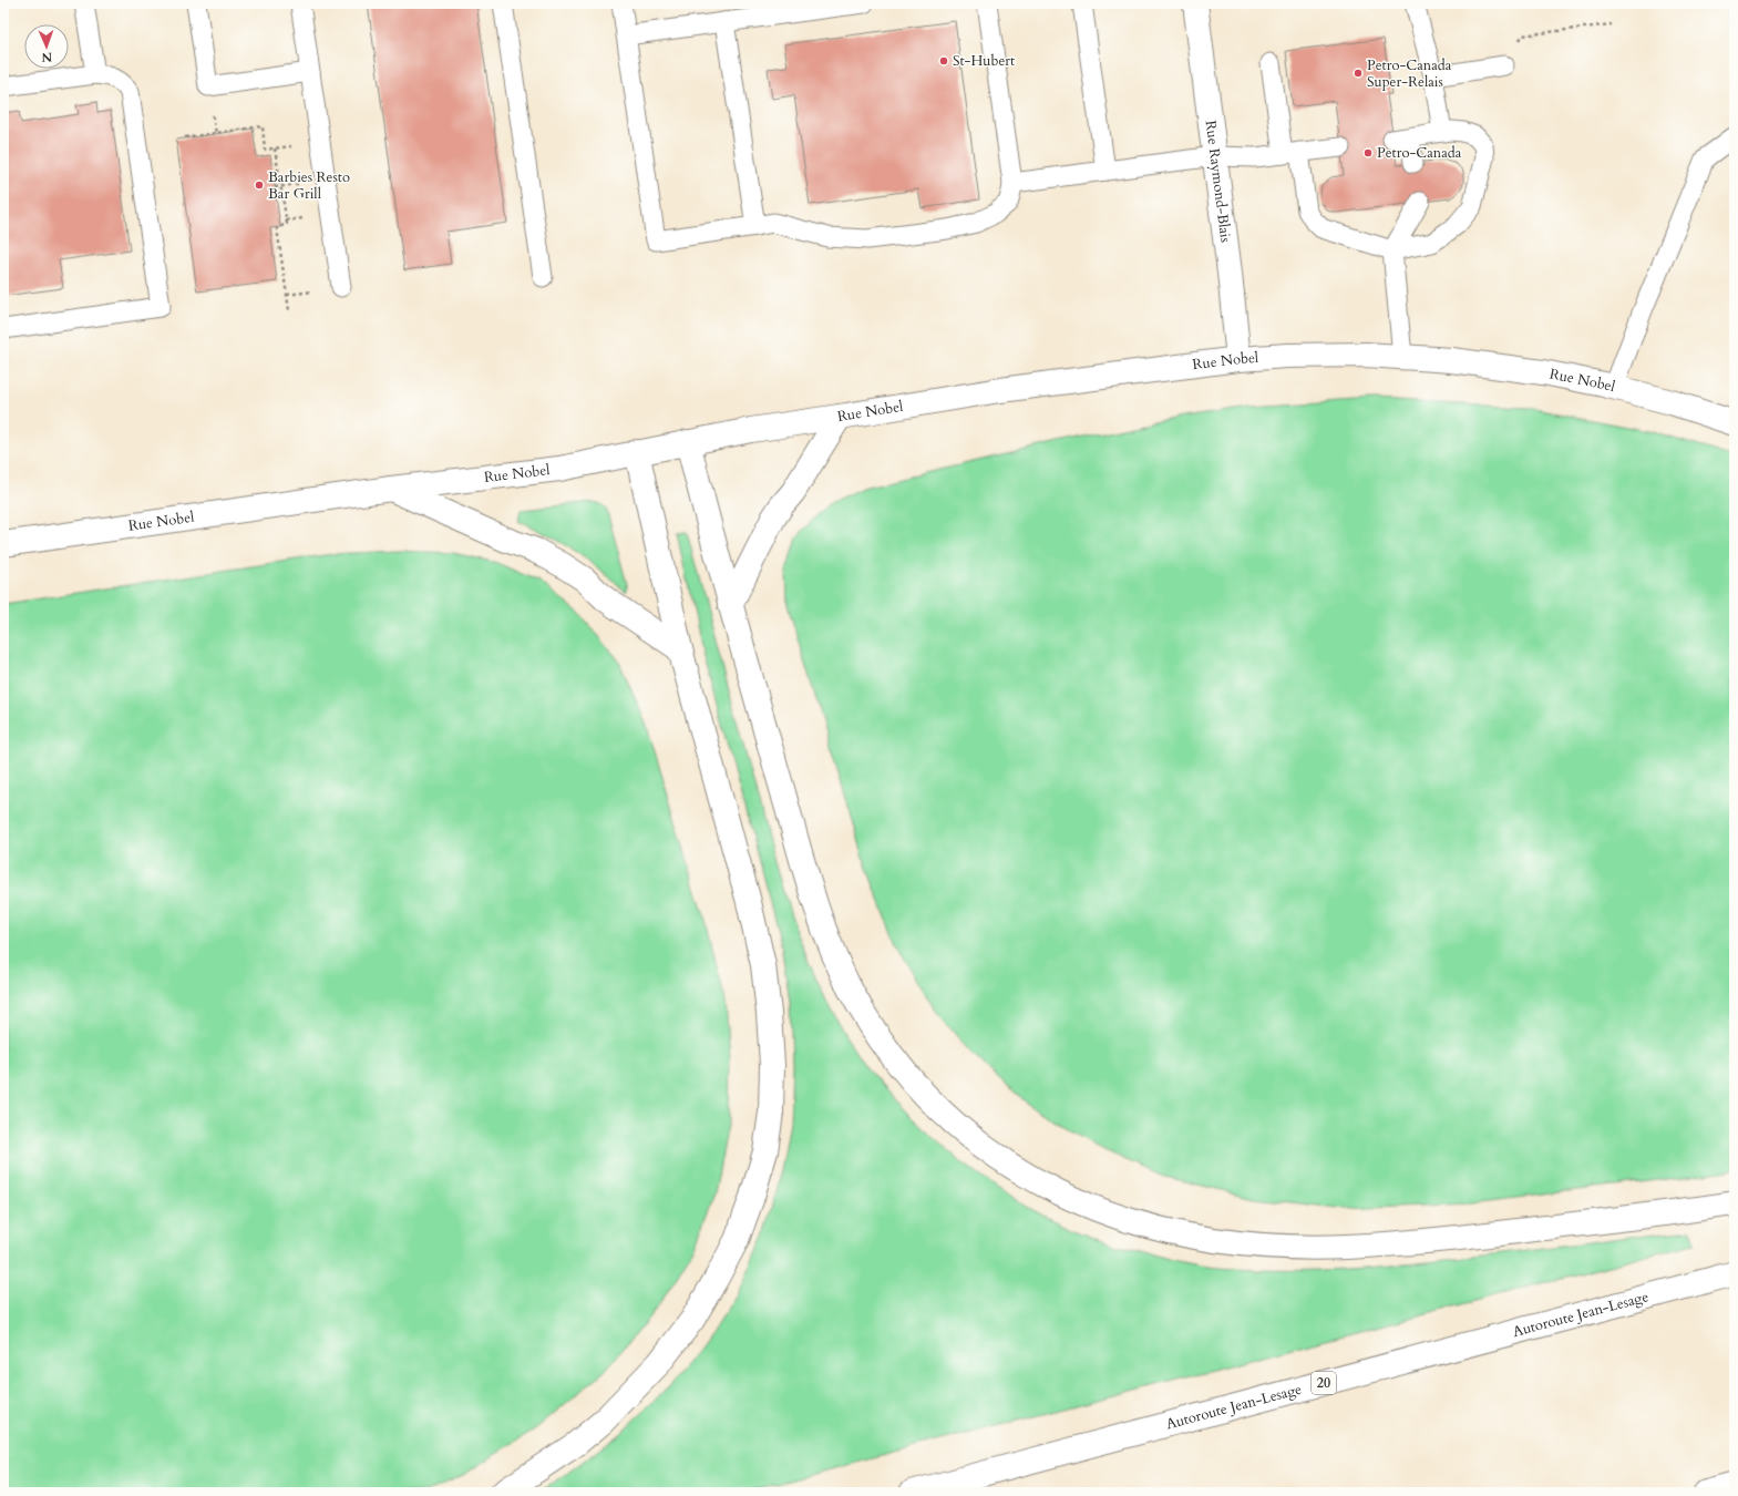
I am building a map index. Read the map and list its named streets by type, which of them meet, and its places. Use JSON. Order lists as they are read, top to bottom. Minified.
{"streets":{"main road":["Rue Raymond-Blais","Rue Nobel","Autoroute Jean-Lesage","20"]},"crossings":[["Rue Raymond-Blais","Rue Nobel"]],"places":["St-Hubert","Petro-Canada Super-Relais","Petro-Canada","Barbies Resto Bar Grill"],"north":"bottom"}
